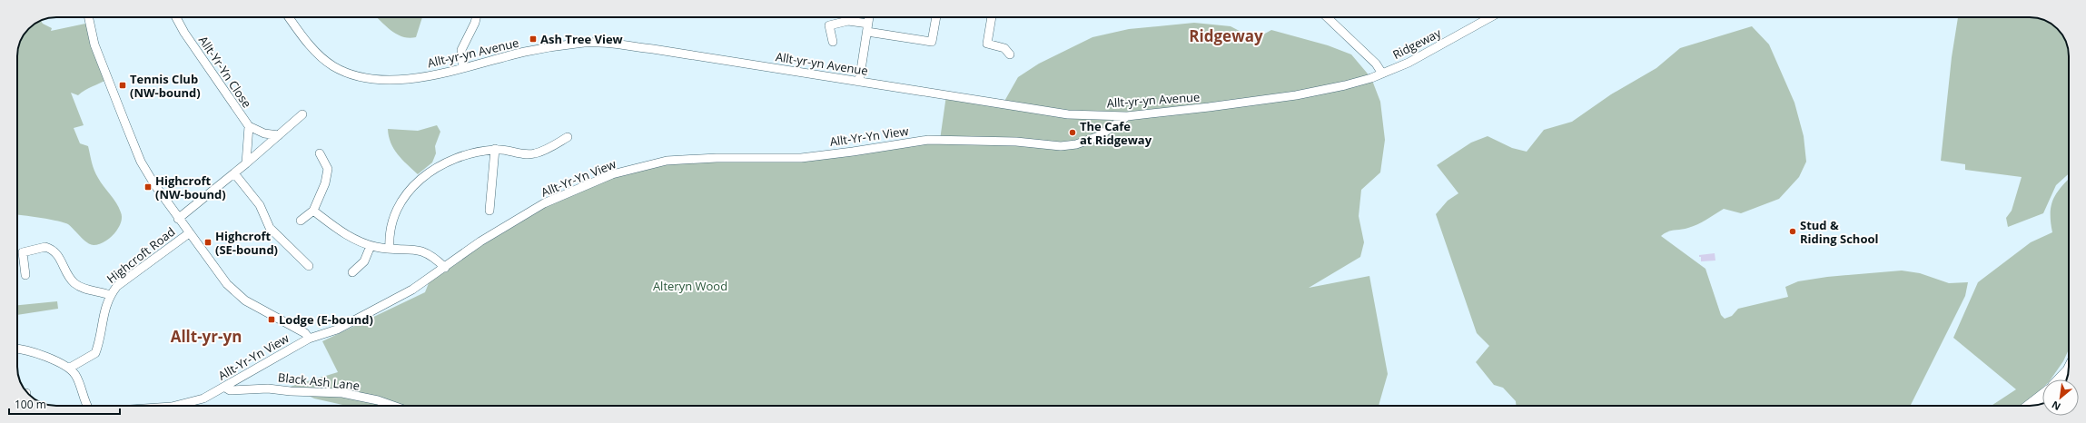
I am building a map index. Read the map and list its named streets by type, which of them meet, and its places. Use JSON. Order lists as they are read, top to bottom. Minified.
{"streets":{"street":["Ridgeway","Allt-yr-yn Avenue","Allt-Yr-Yn Close","Allt-Yr-Yn View","Highcroft Road","Black Ash Lane"]},"crossings":[["Ridgeway","Allt-yr-yn Avenue"],["Allt-yr-yn Avenue","Allt-Yr-Yn View"],["Allt-Yr-Yn View","Black Ash Lane"]],"districts":["Ridgeway","Allt-yr-yn"],"parks":["Alteryn Wood"],"places":{"transit":["Ash Tree View","Tennis Club (NW-bound)","Highcroft (NW-bound)","Highcroft (SE-bound)","Lodge (E-bound)"],"other":["The Cafe at Ridgeway","Stud & Riding School"]},"scale_bar":"100 m","north":"bottom left"}
